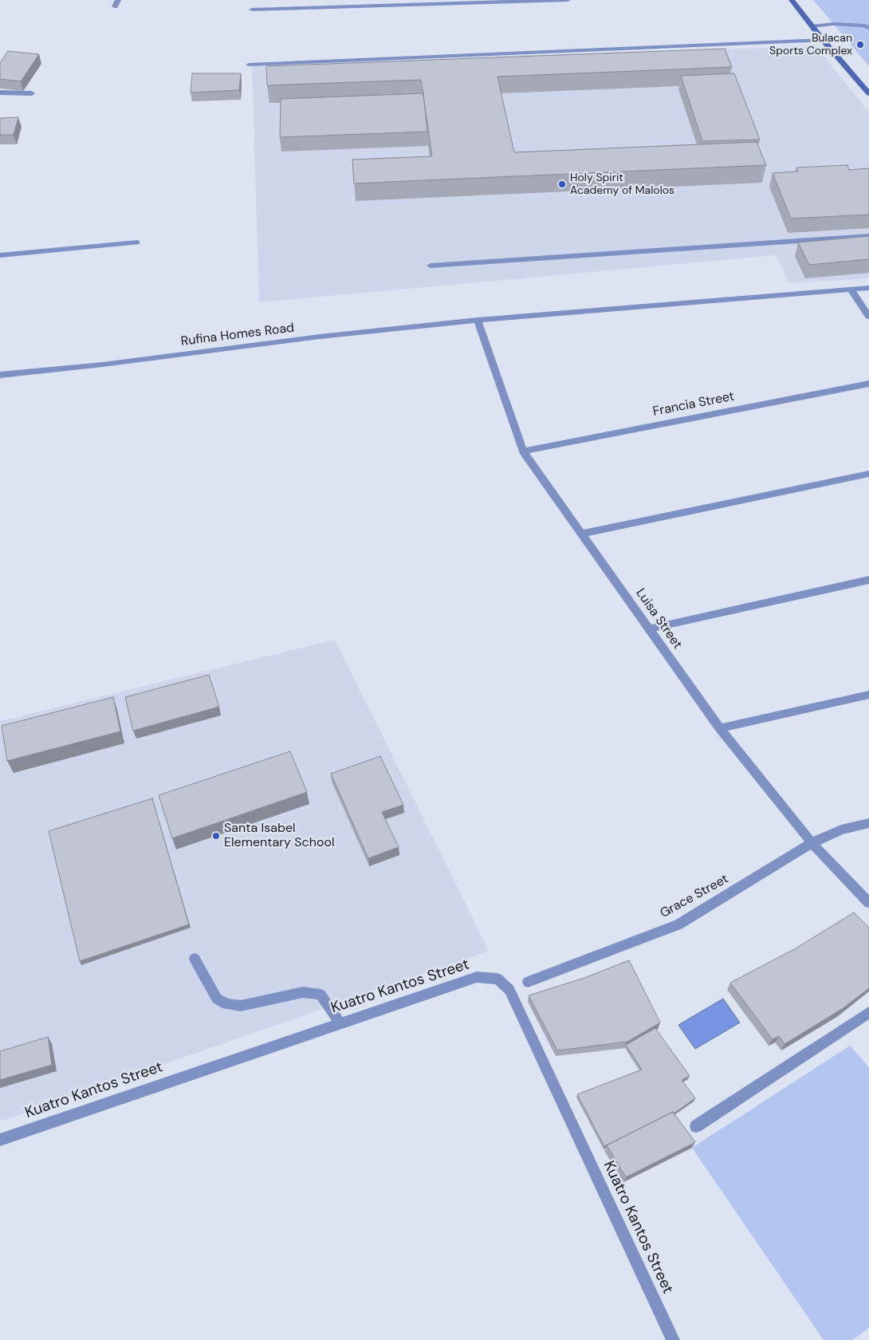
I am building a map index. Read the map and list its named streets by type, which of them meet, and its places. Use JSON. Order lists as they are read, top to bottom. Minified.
{"streets":{"street":["Rufina Homes Road","Francia Street","Luisa Street","Grace Street","Kuatro Kantos Street"]},"crossings":[["Rufina Homes Road","Luisa Street"],["Francia Street","Luisa Street"],["Luisa Street","Grace Street"]],"places":["Bulacan Sports Complex","Holy Spirit Academy of Malolos","Santa Isabel Elementary School"]}
